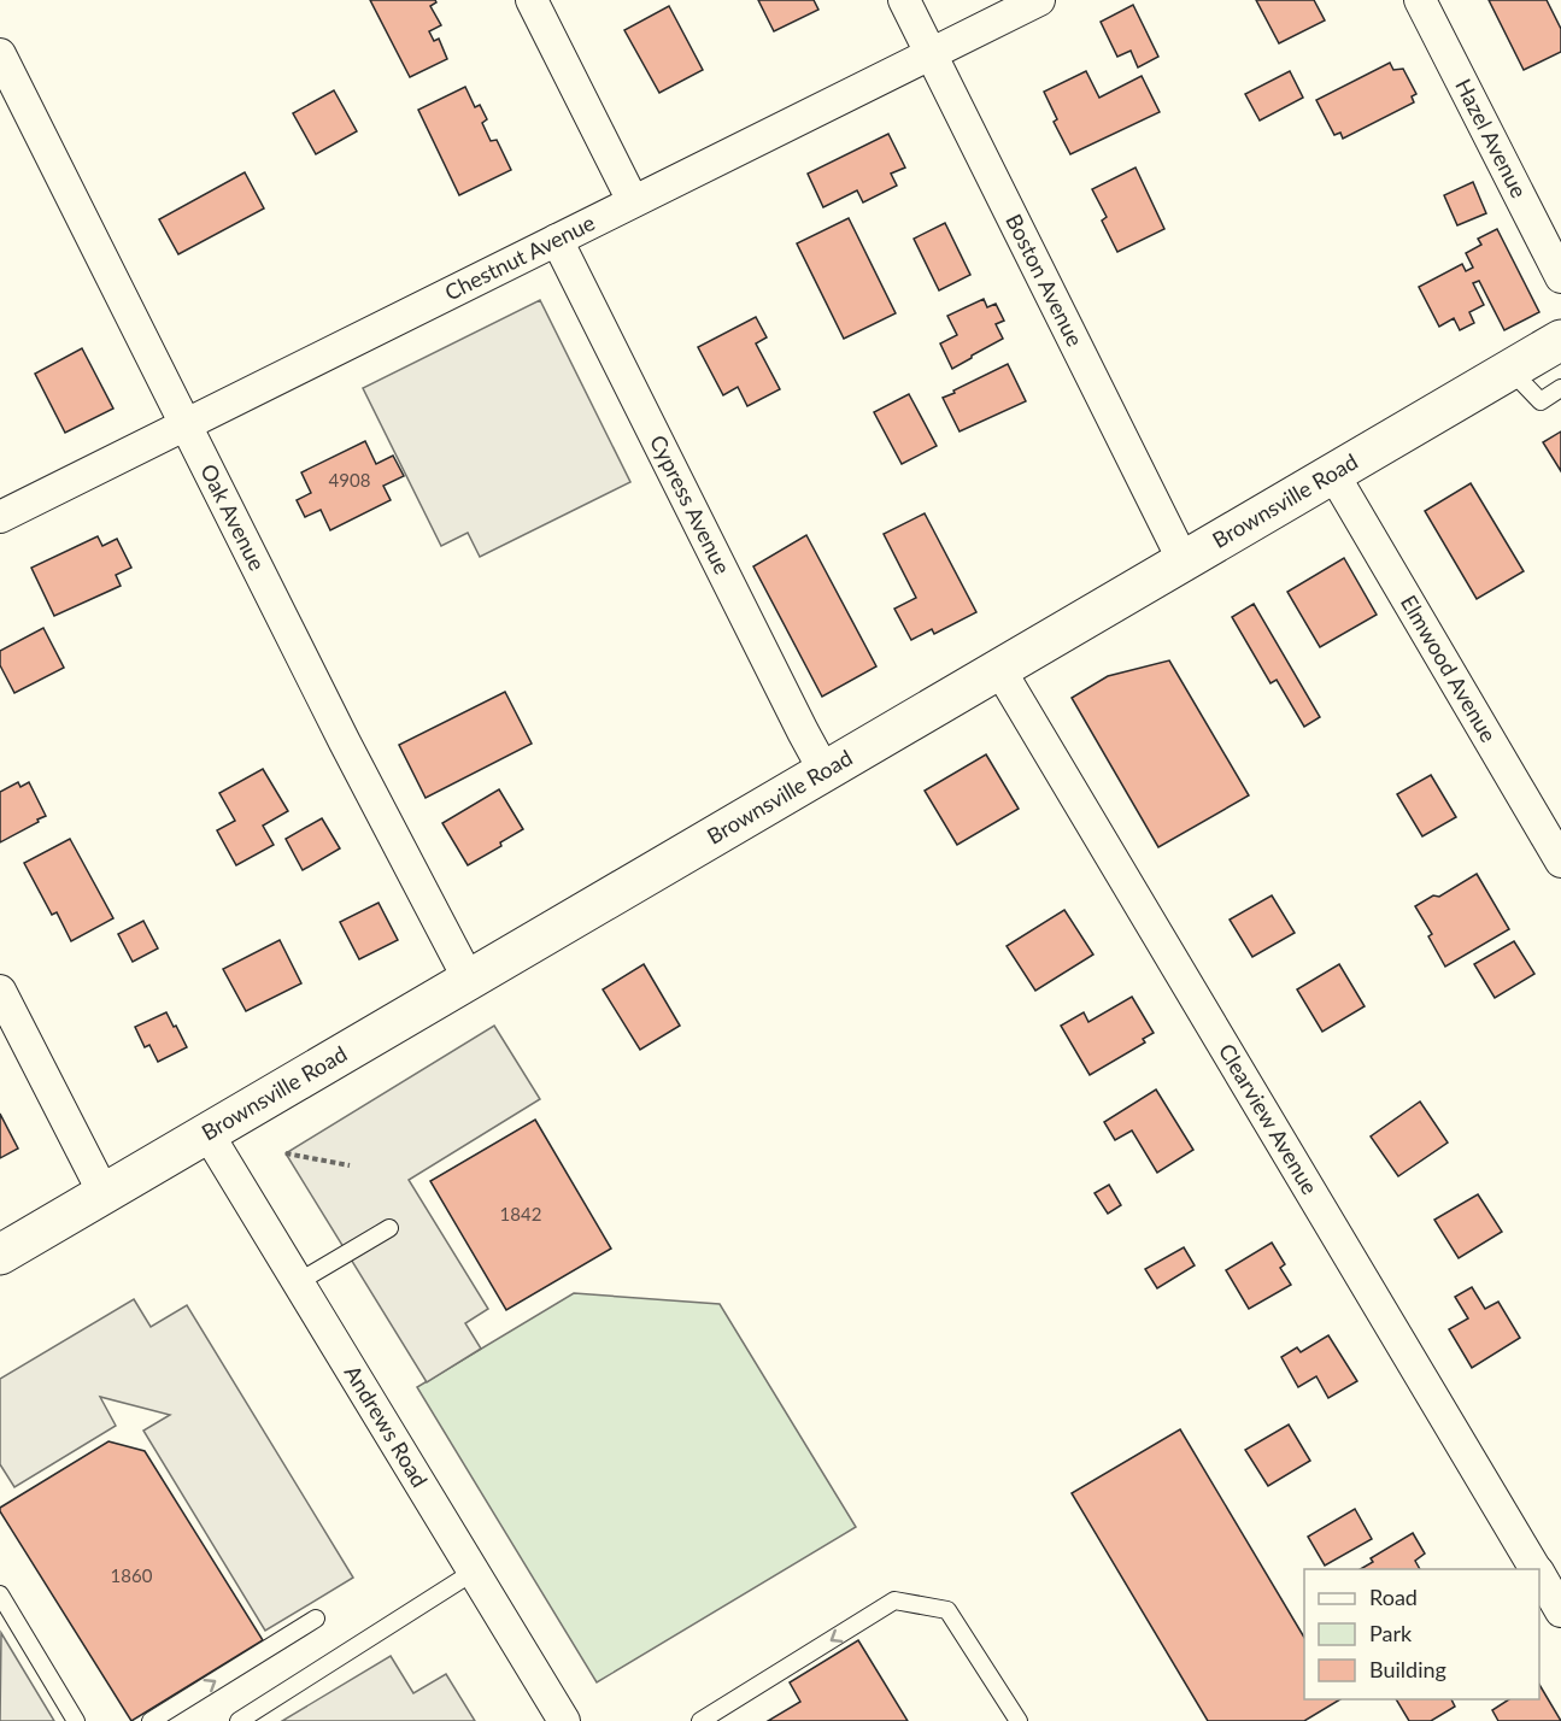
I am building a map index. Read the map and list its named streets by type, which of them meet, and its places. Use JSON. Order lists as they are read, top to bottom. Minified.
{"streets":{"street":["Hazel Avenue","Chestnut Avenue","Boston Avenue","Brownsville Road","Cypress Avenue","Oak Avenue","Elmwood Avenue","Clearview Avenue","Andrews Road"]},"crossings":[["Chestnut Avenue","Boston Avenue"],["Chestnut Avenue","Cypress Avenue"],["Chestnut Avenue","Oak Avenue"],["Boston Avenue","Brownsville Road"],["Brownsville Road","Cypress Avenue"],["Brownsville Road","Oak Avenue"],["Brownsville Road","Elmwood Avenue"],["Brownsville Road","Clearview Avenue"],["Brownsville Road","Andrews Road"]],"house_numbers":["4908","1842","1860"],"legend":["Road","Park","Building"]}
